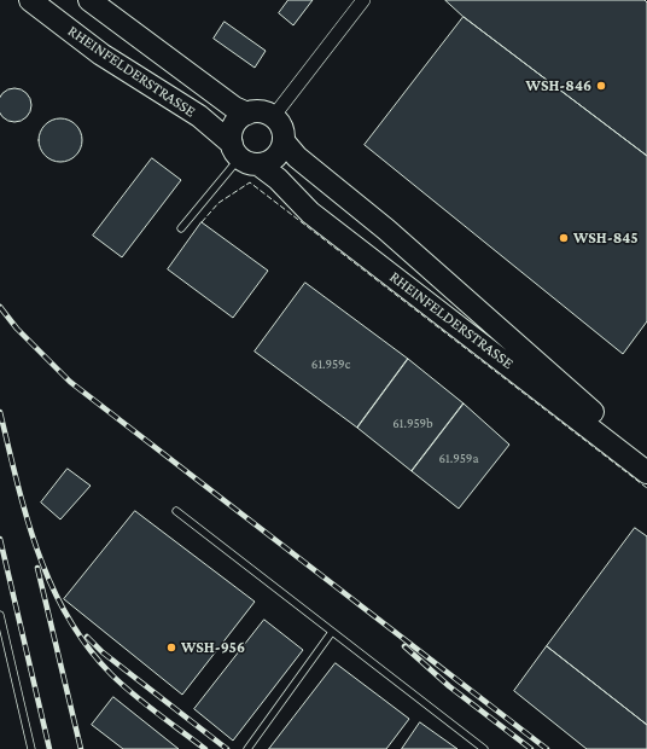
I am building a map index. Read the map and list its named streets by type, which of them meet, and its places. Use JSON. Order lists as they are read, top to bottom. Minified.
{"streets":{"main road":["RHEINFELDERSTRASSE"]},"places":["WSH-846","WSH-845","WSH-956"],"house_numbers":["61.959c","61.959b","61.959a"]}
